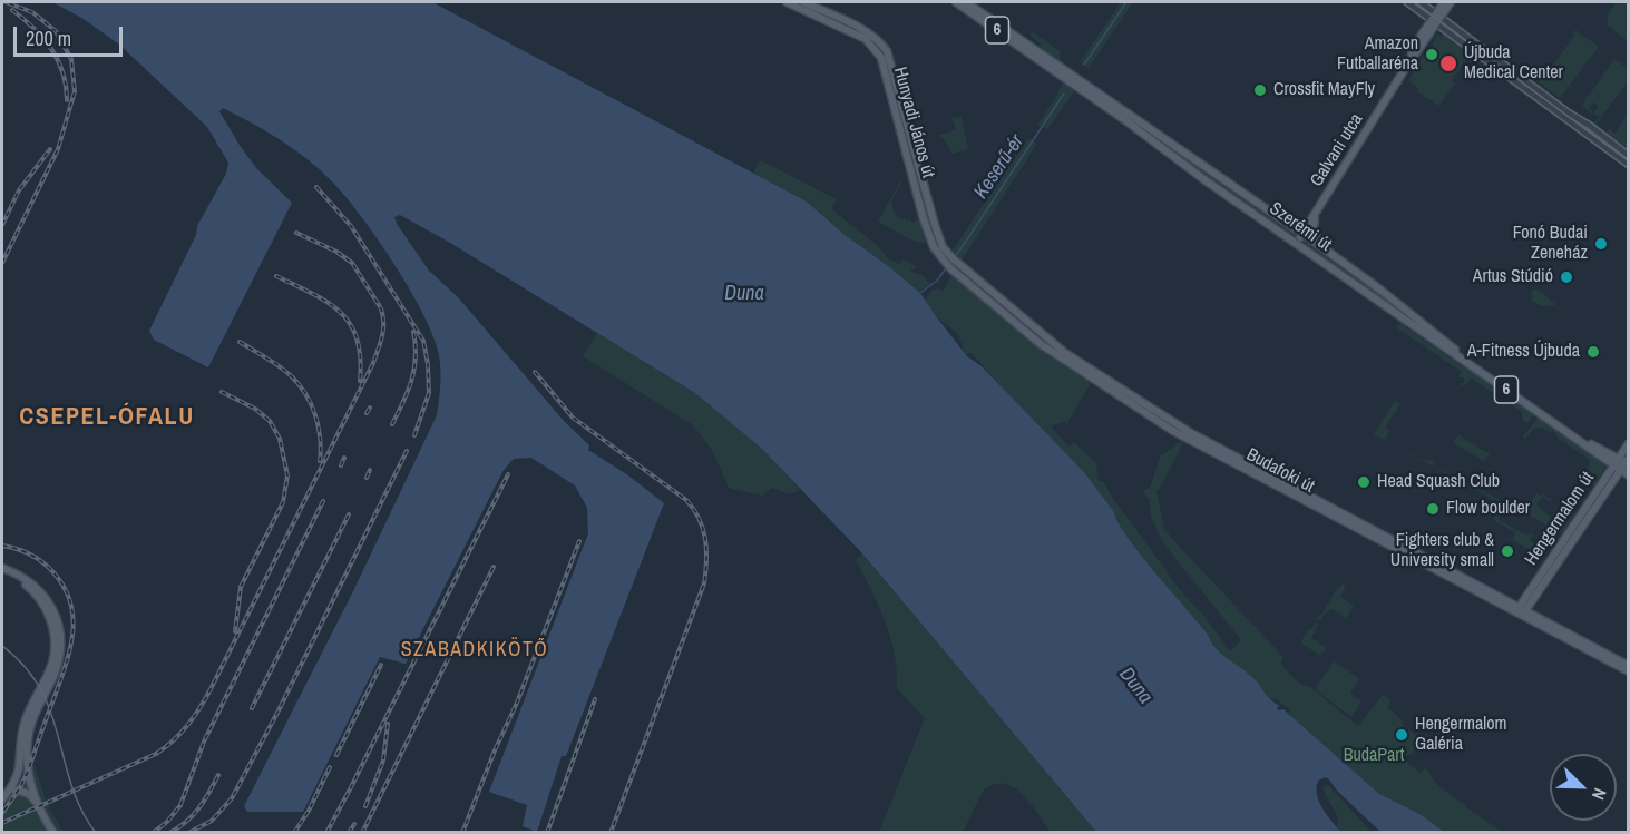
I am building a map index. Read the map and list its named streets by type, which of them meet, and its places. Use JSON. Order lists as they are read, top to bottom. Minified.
{"streets":{"main road":["6","Hunyadi János út","Galvani utca","Szerémi út","Budafoki út","Hengermalom út"]},"crossings":[["Hunyadi János út","Budafoki út"],["Galvani utca","Szerémi út"],["Szerémi út","Hengermalom út"],["Budafoki út","Hengermalom út"]],"districts":["CSEPEL-ÓFALU","SZABADKIKÖTŐ"],"water":["Keserű-ér","Duna"],"parks":["BudaPart"],"places":["Amazon Futballaréna","Újbuda Medical Center","Crossfit MayFly","Fonó Budai Zeneház","Artus Stúdió","A-Fitness Újbuda","Head Squash Club","Flow boulder","Fighters club & University small","Hengermalom Galéria"],"scale_bar":"200 m","north":"bottom right"}
